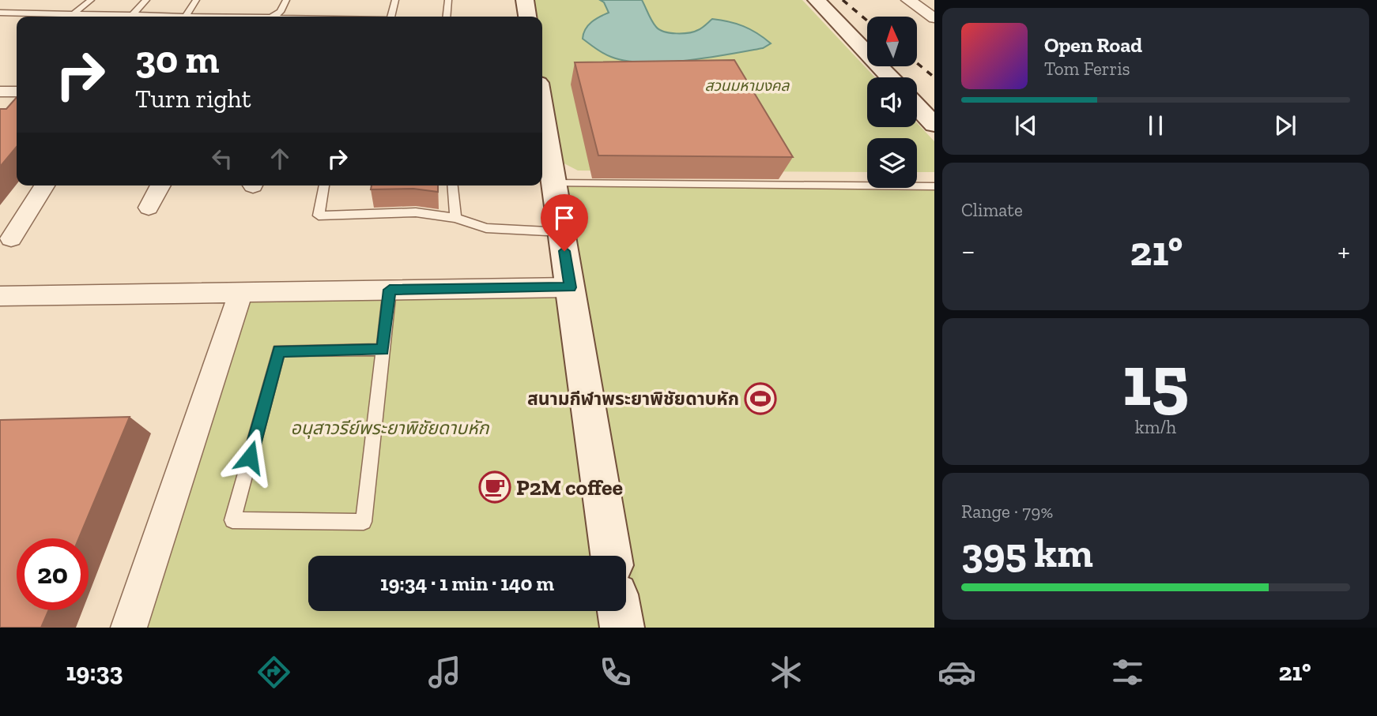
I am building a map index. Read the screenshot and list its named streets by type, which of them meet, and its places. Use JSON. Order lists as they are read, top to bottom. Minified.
{"parks":["สวนมหามงคล","อนุสาวรีย์พระยาพิชัยดาบหัก"],"places":{"sports":["สนามกีฬาพระยาพิชัยดาบหัก"],"cafe":["P2M coffee"]},"north":"top","page":{"turn":["30 m","Turn right"],"song":["Open Road","Tom Ferris"],"tile":["Climate",["15","km/h"],["Range · 79%","395 km"]],"heat":["−","21°","+"],"limit":"20","trip":"19:34 · 1 min · 140 m","tabs":["19:33","21°"]}}
